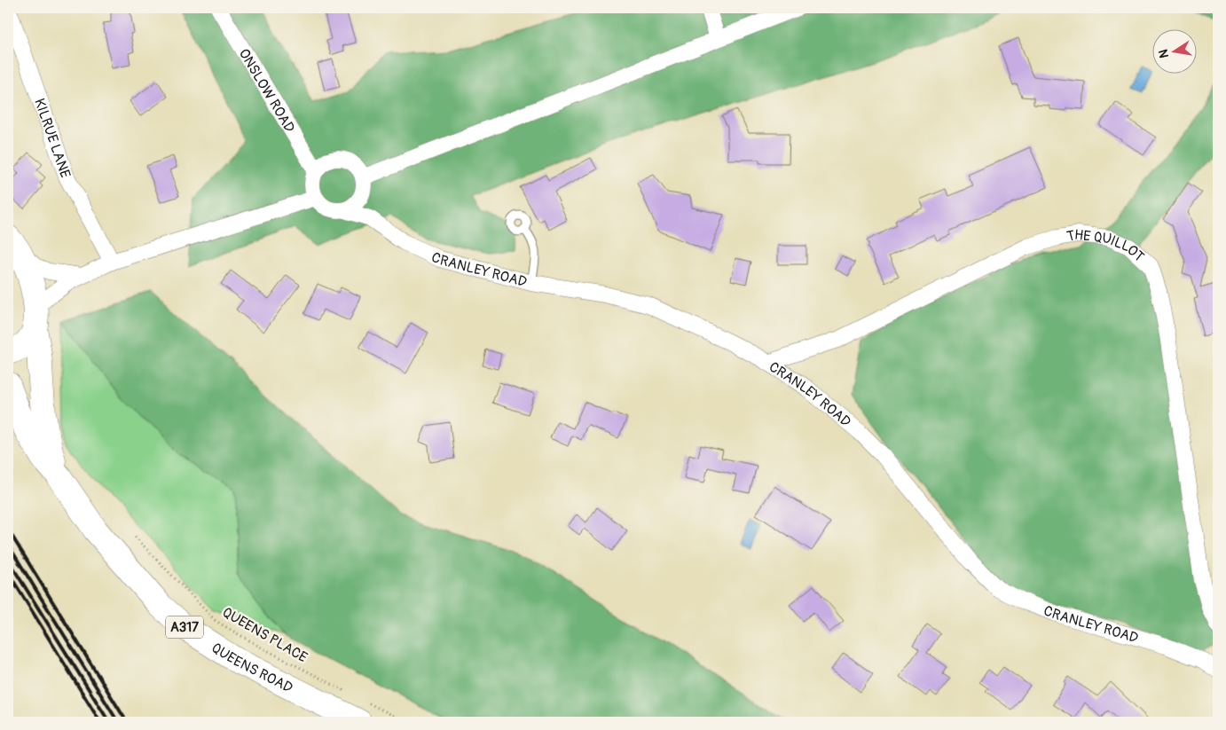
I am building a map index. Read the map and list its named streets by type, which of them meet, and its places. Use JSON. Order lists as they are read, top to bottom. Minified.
{"streets":{"main road":["A317","QUEENS ROAD"],"street":["ONSLOW ROAD","KILRUE LANE","THE QUILLOT","CRANLEY ROAD"],"path":["QUEENS PLACE"]},"crossings":[["ONSLOW ROAD","CRANLEY ROAD"],["THE QUILLOT","CRANLEY ROAD"],["QUEENS PLACE","QUEENS ROAD"]],"north":"left"}
